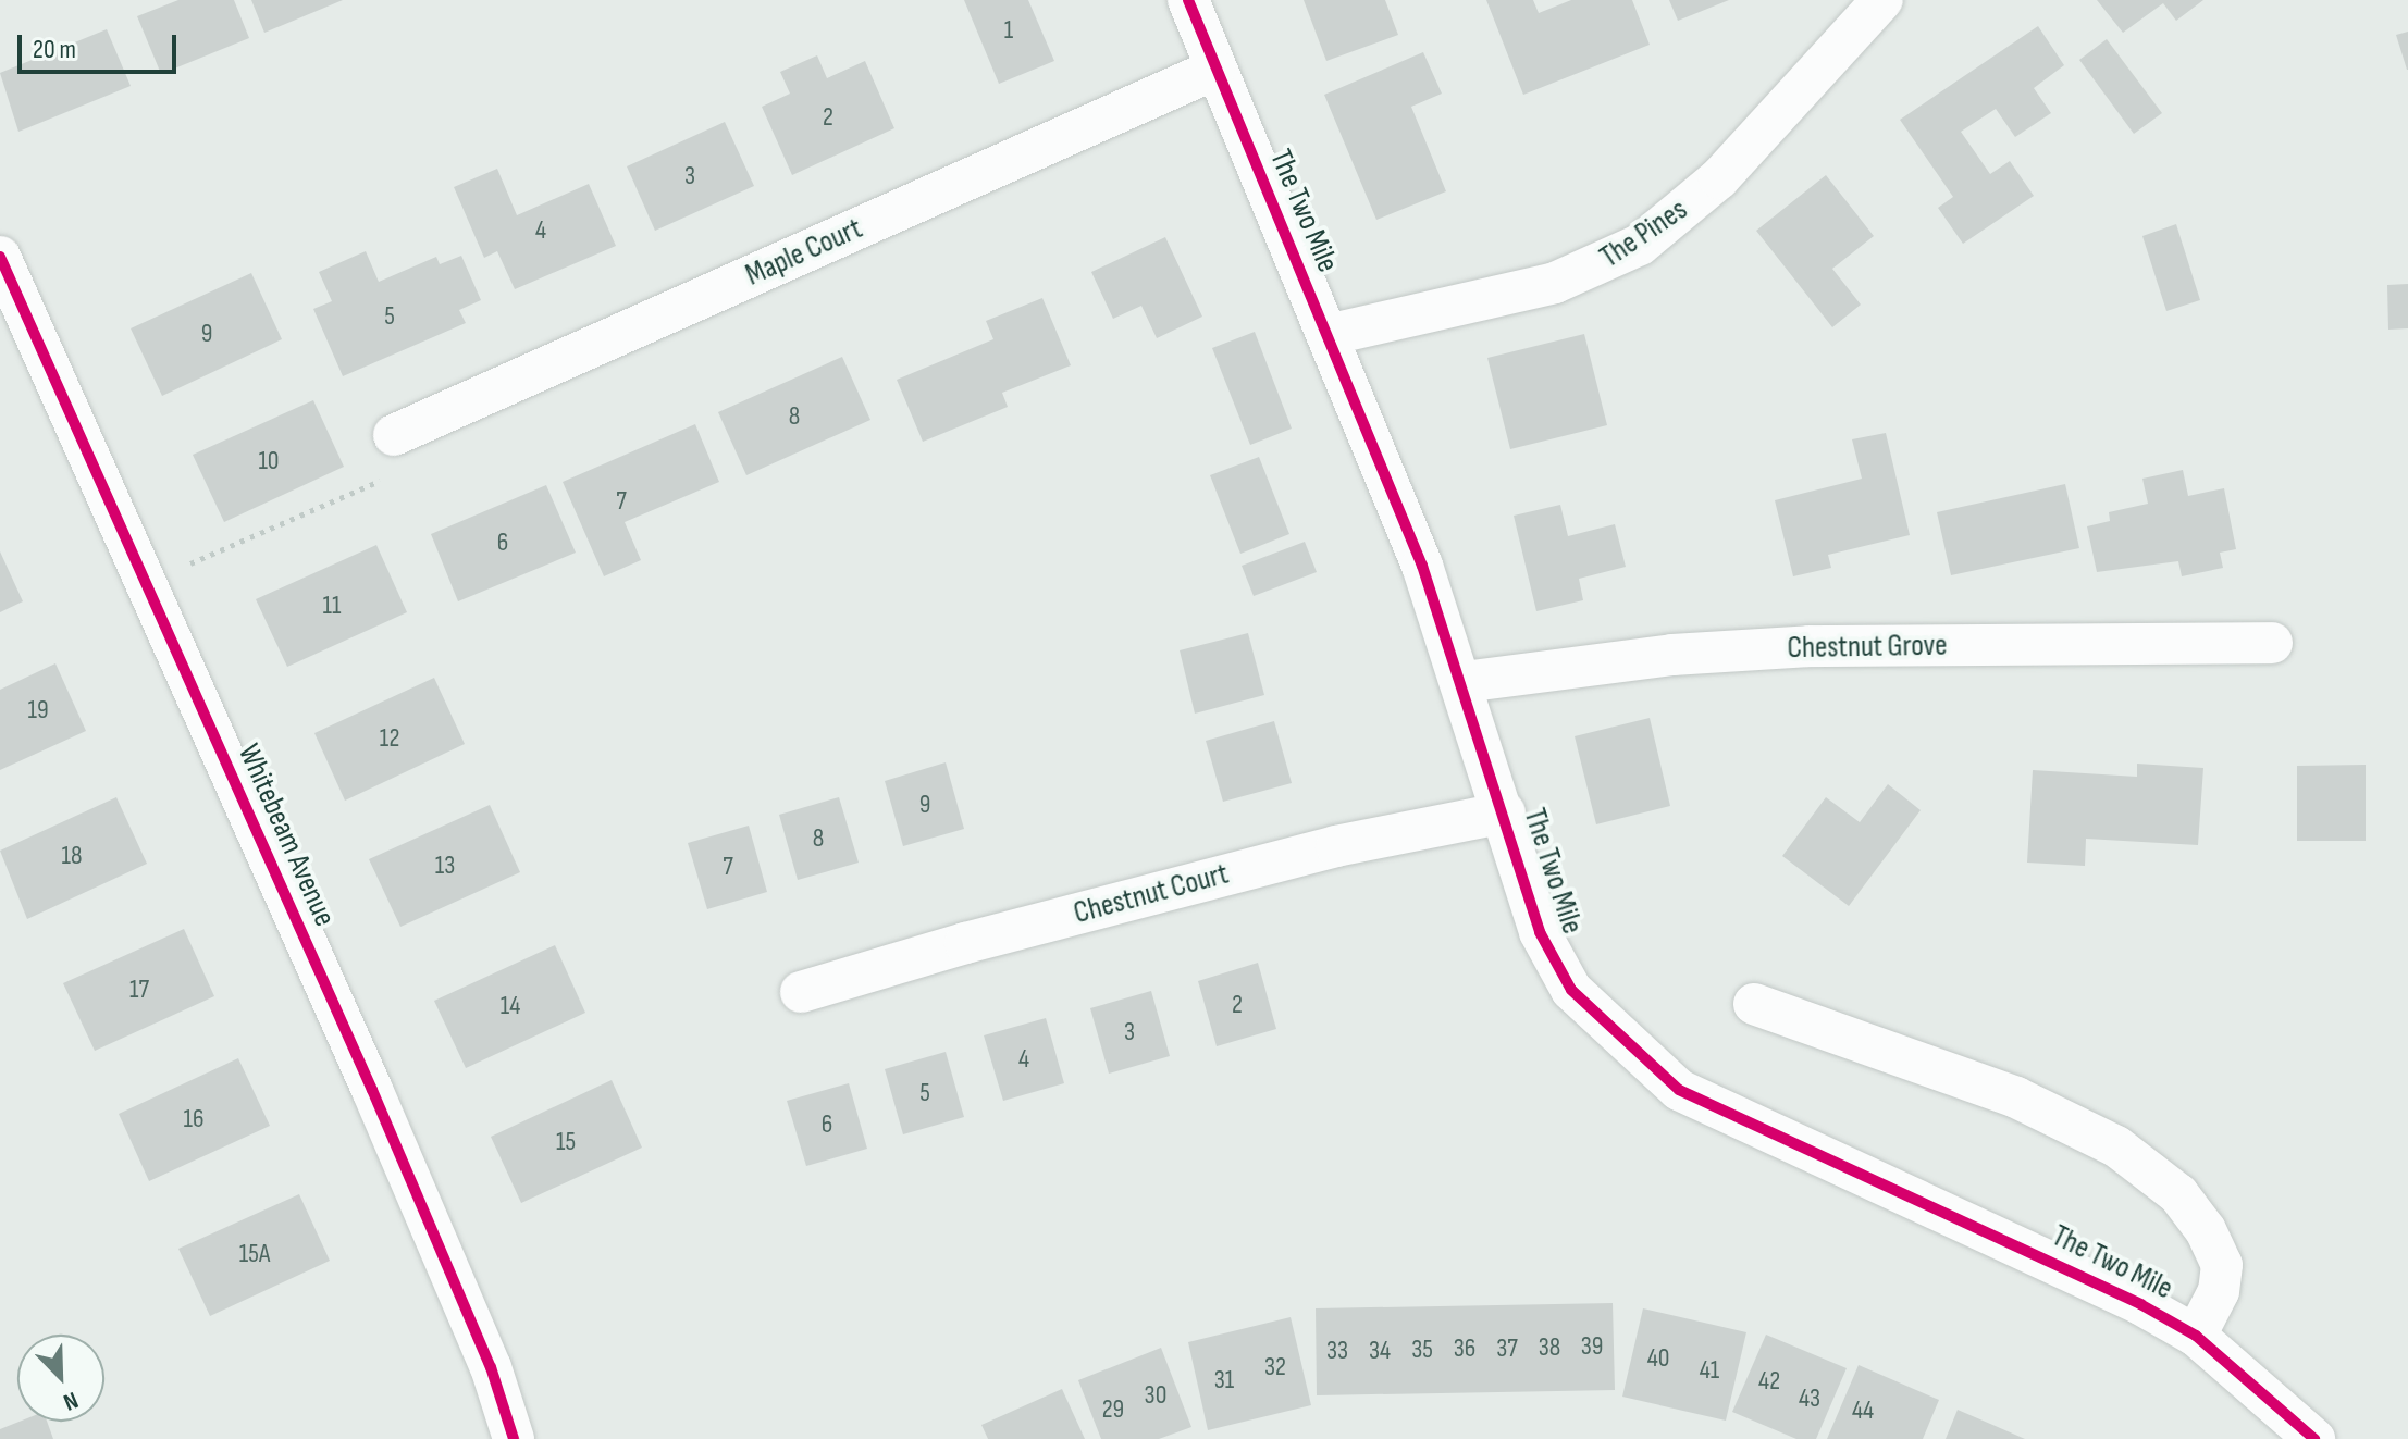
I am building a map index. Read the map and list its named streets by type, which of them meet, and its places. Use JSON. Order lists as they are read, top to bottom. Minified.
{"streets":{"street":["The Two Mile","The Pines","Maple Court","Chestnut Grove","Whitebeam Avenue","Chestnut Court"]},"crossings":[["The Two Mile","The Pines"],["The Two Mile","Maple Court"],["The Two Mile","Chestnut Grove"],["The Two Mile","Chestnut Court"]],"house_numbers":["1","2","3","4","5","9","8","10","7","6","11","19","12","9","8","18","13","7","17","2","14","3","4","5","16","6","15","15A","39","38","36","37","35","33","34","40","32","41","31","42","30","43","29","44"],"scale_bar":"20 m","north":"bottom right"}
